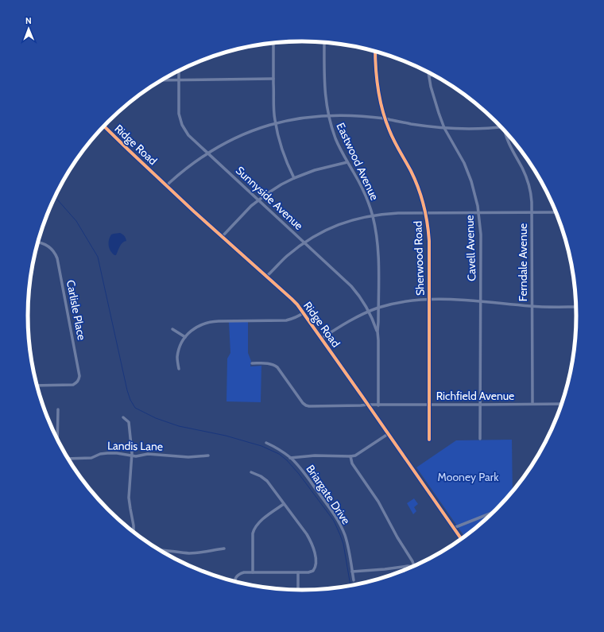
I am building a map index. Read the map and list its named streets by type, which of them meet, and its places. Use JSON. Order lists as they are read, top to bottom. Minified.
{"streets":{"street":["Ridge Road","Eastwood Avenue","Sunnyside Avenue","Cavell Avenue","Sherwood Road","Ferndale Avenue","Carlisle Place","Richfield Avenue","Landis Lane","Briargate Drive"]},"crossings":[["Ridge Road","Richfield Avenue"],["Eastwood Avenue","Sunnyside Avenue"],["Eastwood Avenue","Richfield Avenue"],["Cavell Avenue","Richfield Avenue"],["Sherwood Road","Richfield Avenue"],["Ferndale Avenue","Richfield Avenue"]],"parks":["Mooney Park"],"north":"top"}
